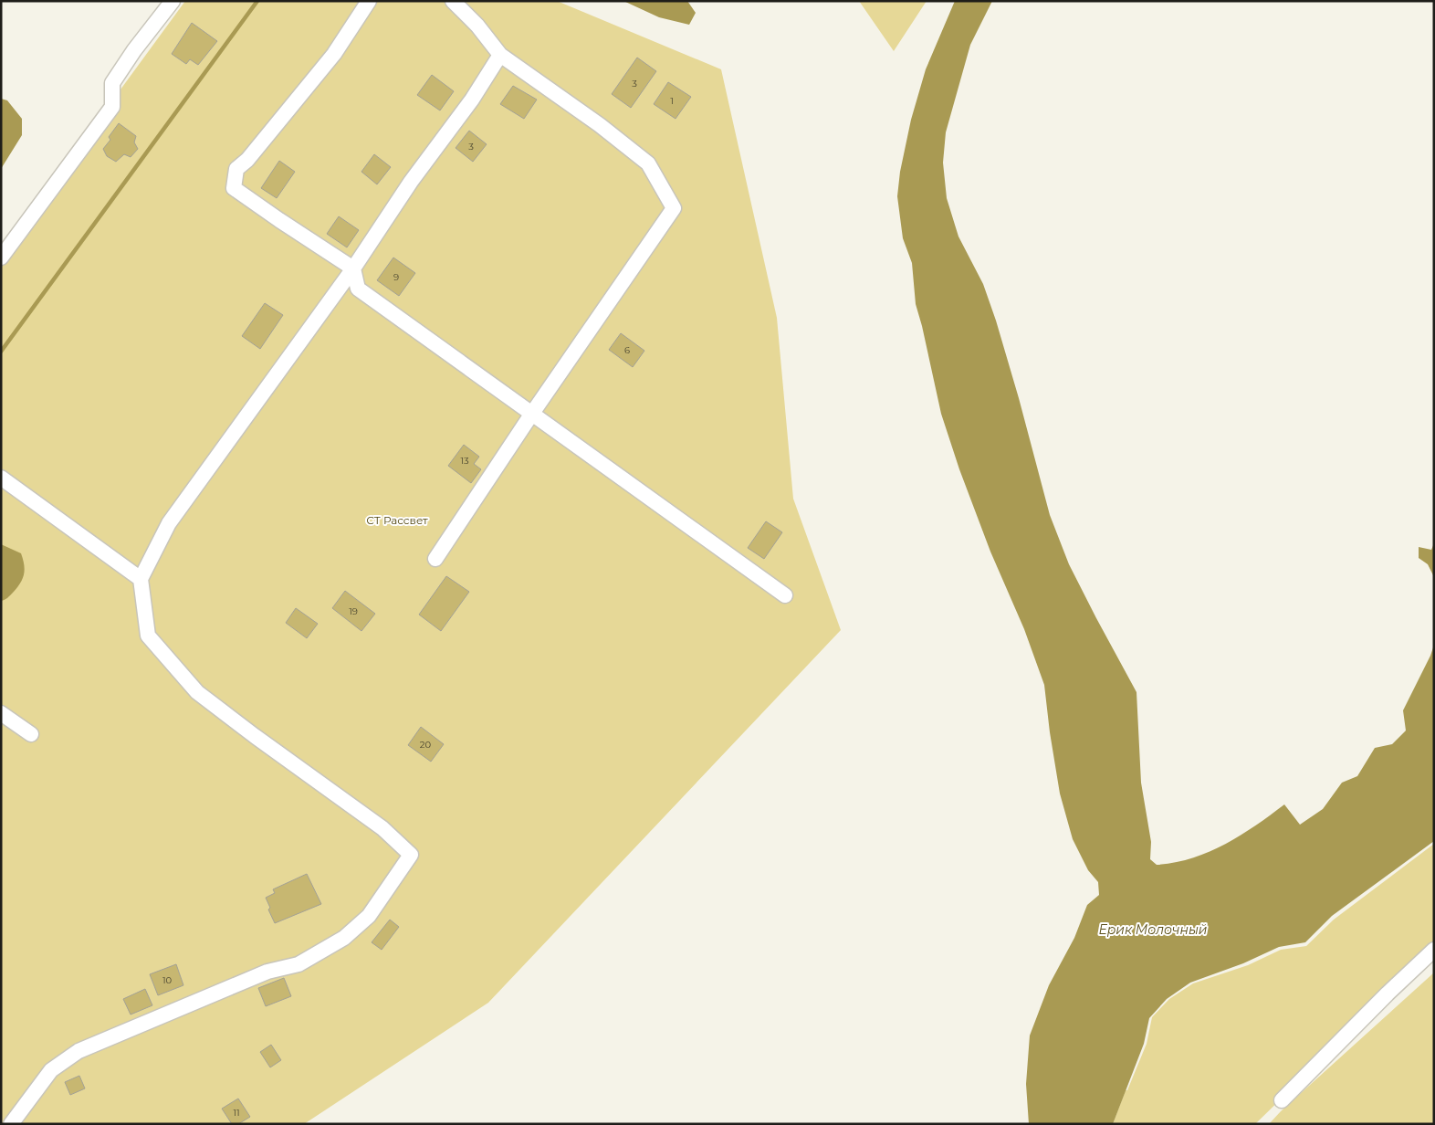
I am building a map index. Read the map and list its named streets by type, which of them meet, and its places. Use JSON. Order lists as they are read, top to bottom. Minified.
{"water":["Ерик Молочный"],"parks":["СТ Рассвет"],"house_numbers":["3","1","3","9","6","13","19","20","10","11"]}
